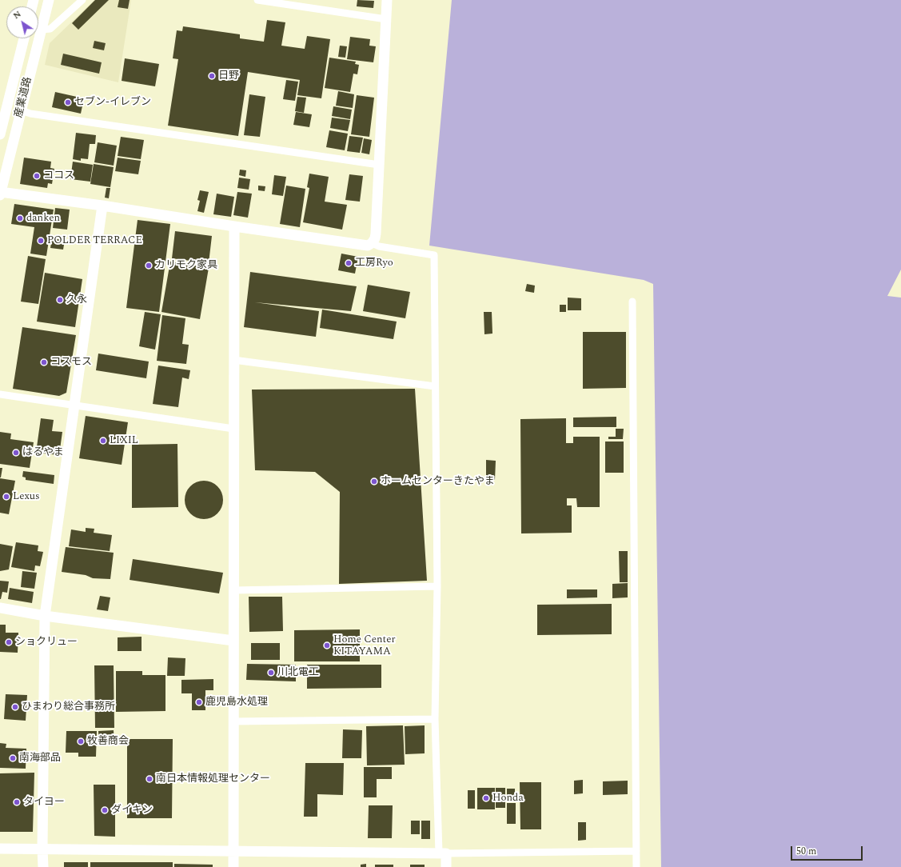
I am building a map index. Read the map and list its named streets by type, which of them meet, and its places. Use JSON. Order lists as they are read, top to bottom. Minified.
{"streets":{"street":["産業道路"]},"places":["日野","セブン-イレブン","ココス","danken","POLDER TERRACE","工房Ryo","カリモク家具","久永","コスモス","LIXIL","はるやま","ホームセンターきたやま","Lexus","ショクリュー","Home Center KITAYAMA","川北電工","鹿児島水処理","ひまわり総合事務所","牧善商会","南海部品","南日本情報処理センター","Honda","タイヨー","ダイキン"],"scale_bar":"50 m","north":"top left"}
